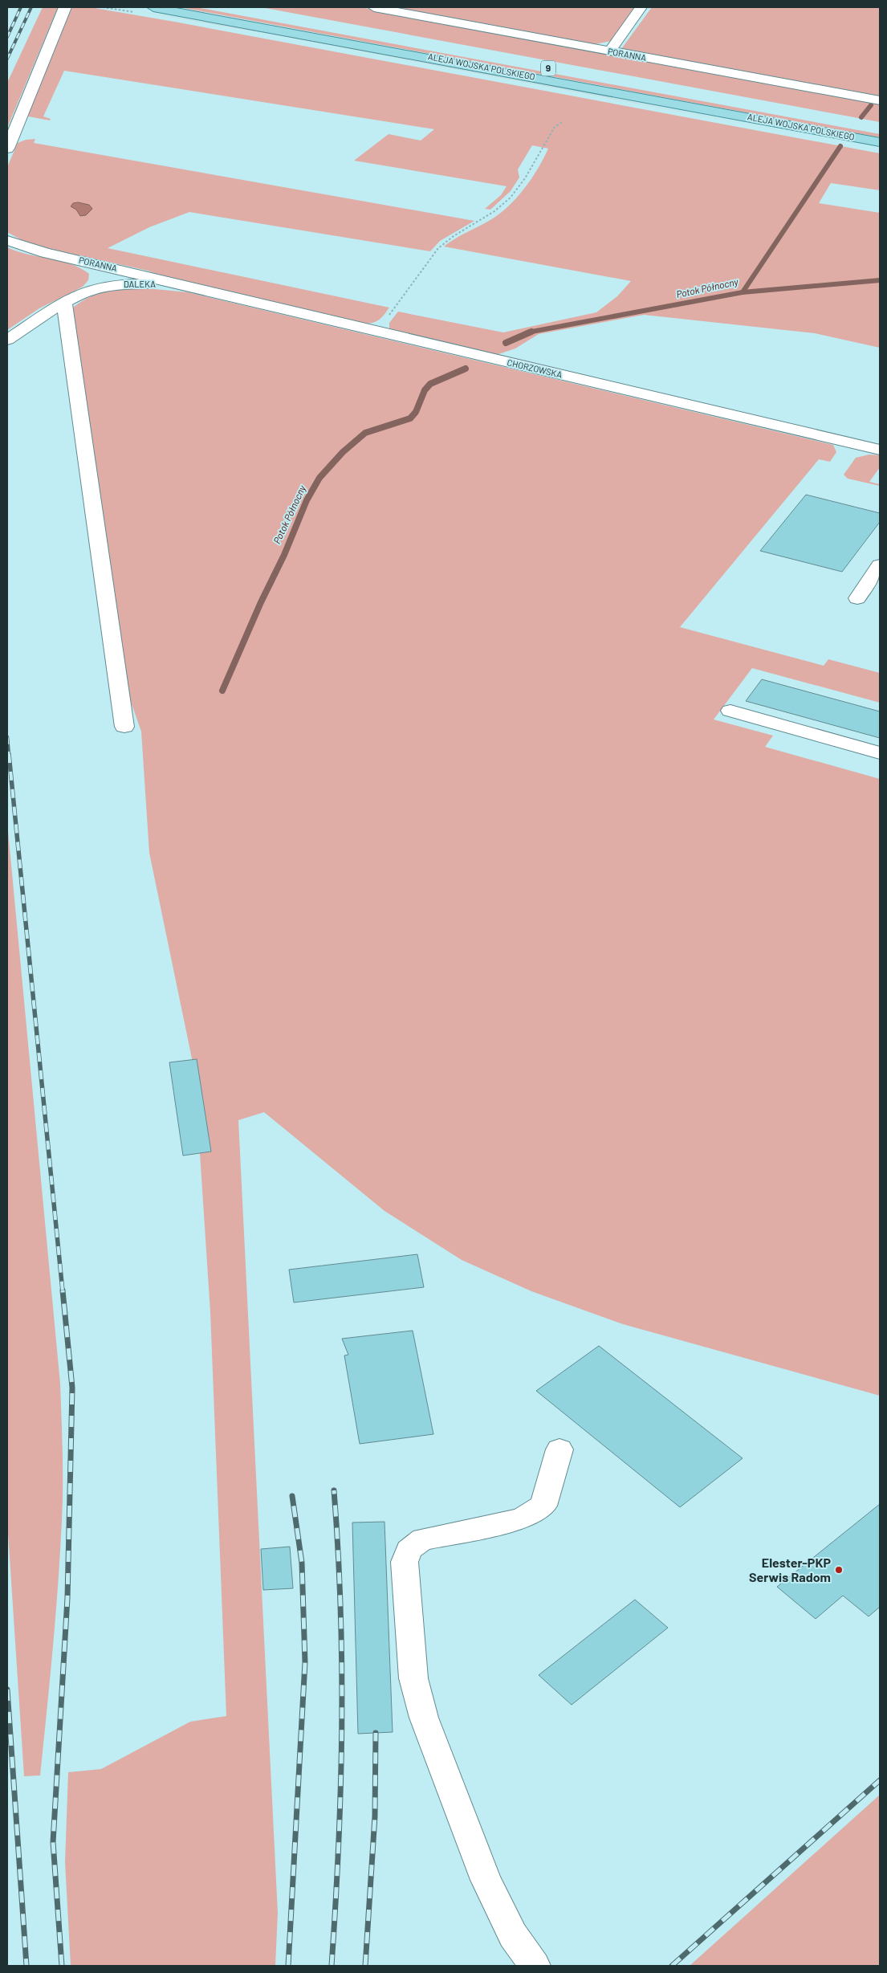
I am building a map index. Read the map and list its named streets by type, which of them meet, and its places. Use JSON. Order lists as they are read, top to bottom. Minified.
{"streets":{"main road":["ALEJA WOJSKA POLSKIEGO","9"],"street":["PORANNA","DALEKA","CHORZOWSKA"]},"crossings":[["PORANNA","DALEKA"],["PORANNA","CHORZOWSKA"],["DALEKA","CHORZOWSKA"]],"water":["Potok Północny"],"places":["Elester-PKP Serwis Radom"]}
